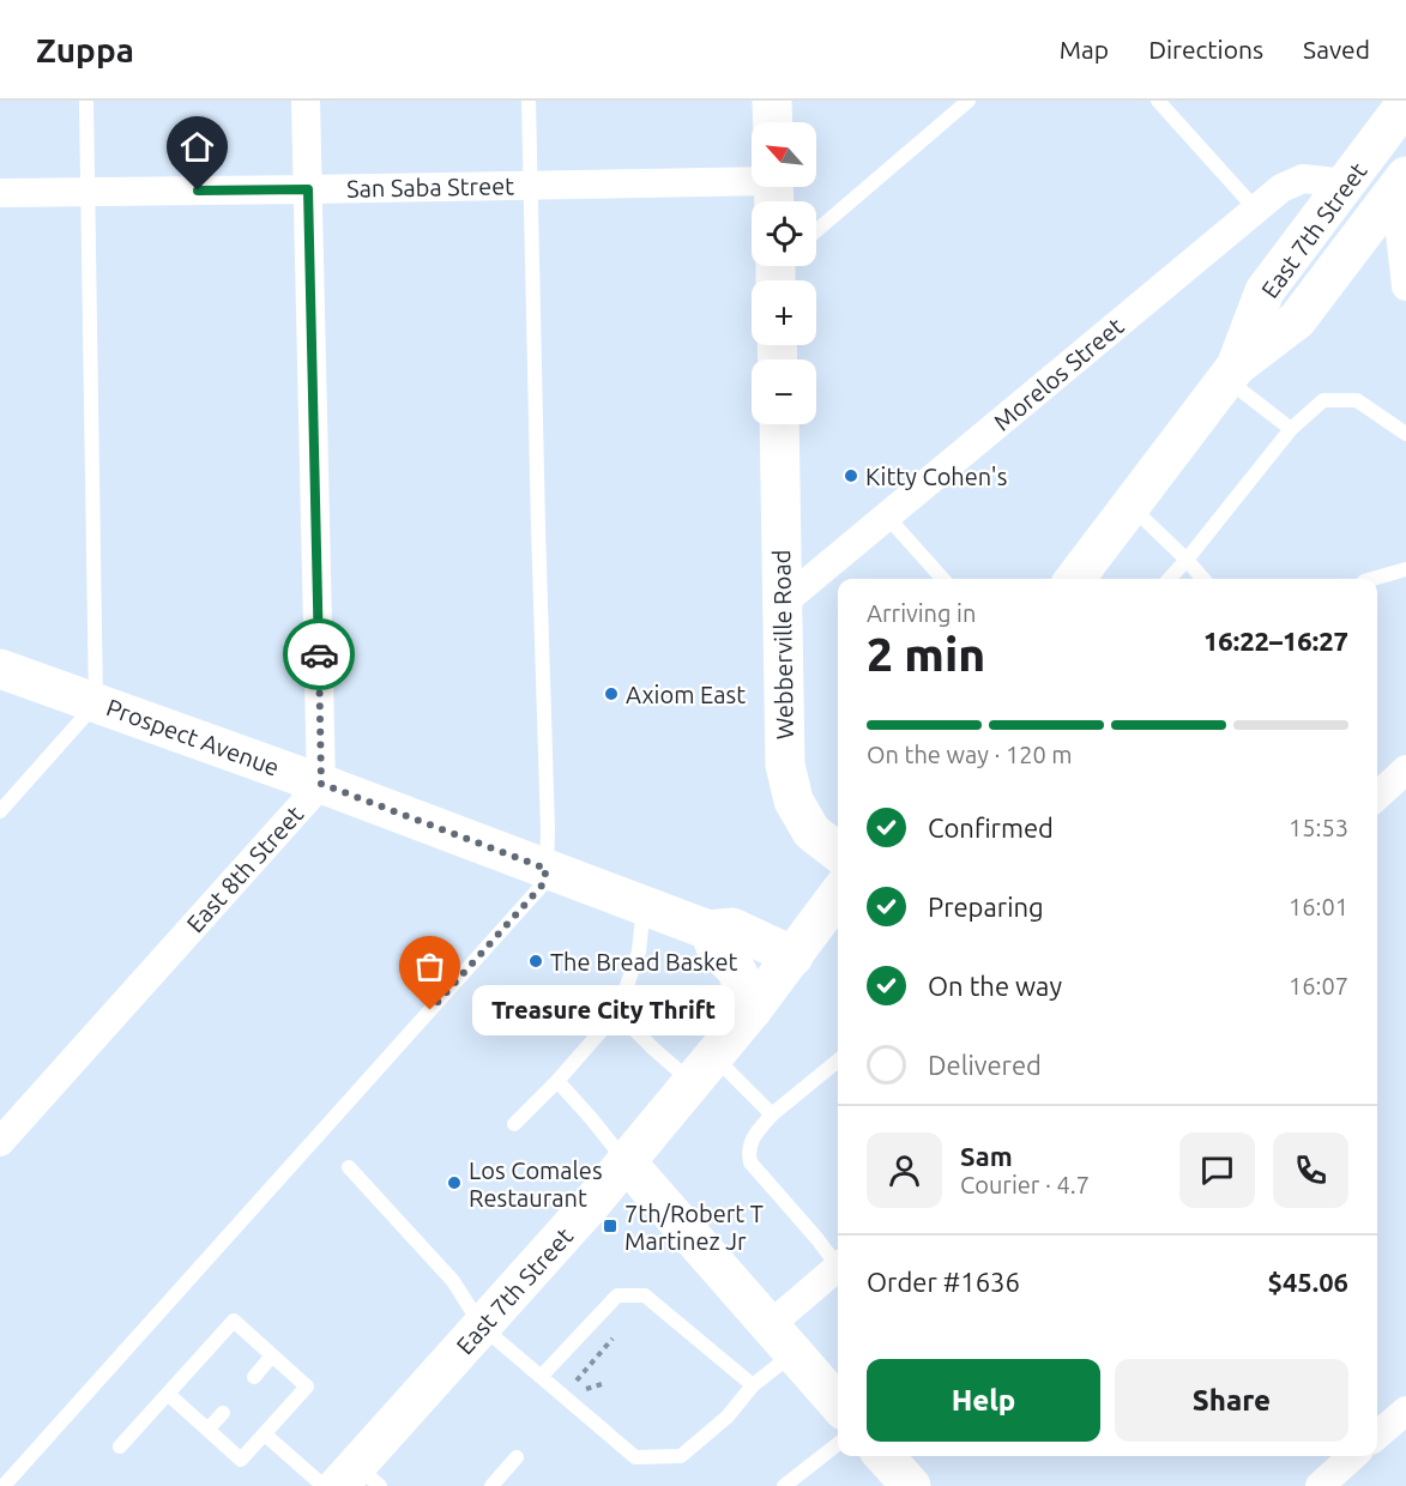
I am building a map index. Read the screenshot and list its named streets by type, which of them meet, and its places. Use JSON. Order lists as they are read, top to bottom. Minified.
{"streets":{"street":["San Saba Street","East 7th Street","Morelos Street","Webberville Road","Prospect Avenue","East 8th Street"]},"crossings":[["San Saba Street","East 8th Street"],["East 7th Street","Morelos Street"],["East 7th Street","Prospect Avenue"],["Morelos Street","Webberville Road"],["Prospect Avenue","East 8th Street"]],"places":{"other":["Kitty Cohen's","Axiom East","The Bread Basket","Treasure City Thrift","Los Comales Restaurant"],"transit":["7th/Robert T Martinez Jr"]},"north":"top left","page":{"header":"Zuppa","nav":["Map","Directions","Saved"],"map_buttons":["+","−"],"heading":["2 min","Arriving in","16:22–16:27"],"panel":["Sam","Courier · 4.7","Order #1636","$45.06"],"bar":"On the way · 120 m","list":[["Confirmed","15:53"],["Preparing","16:01"],["On the way","16:07"],"Delivered"],"bubble":"Treasure City Thrift","buttons":["Help","Share"]}}
